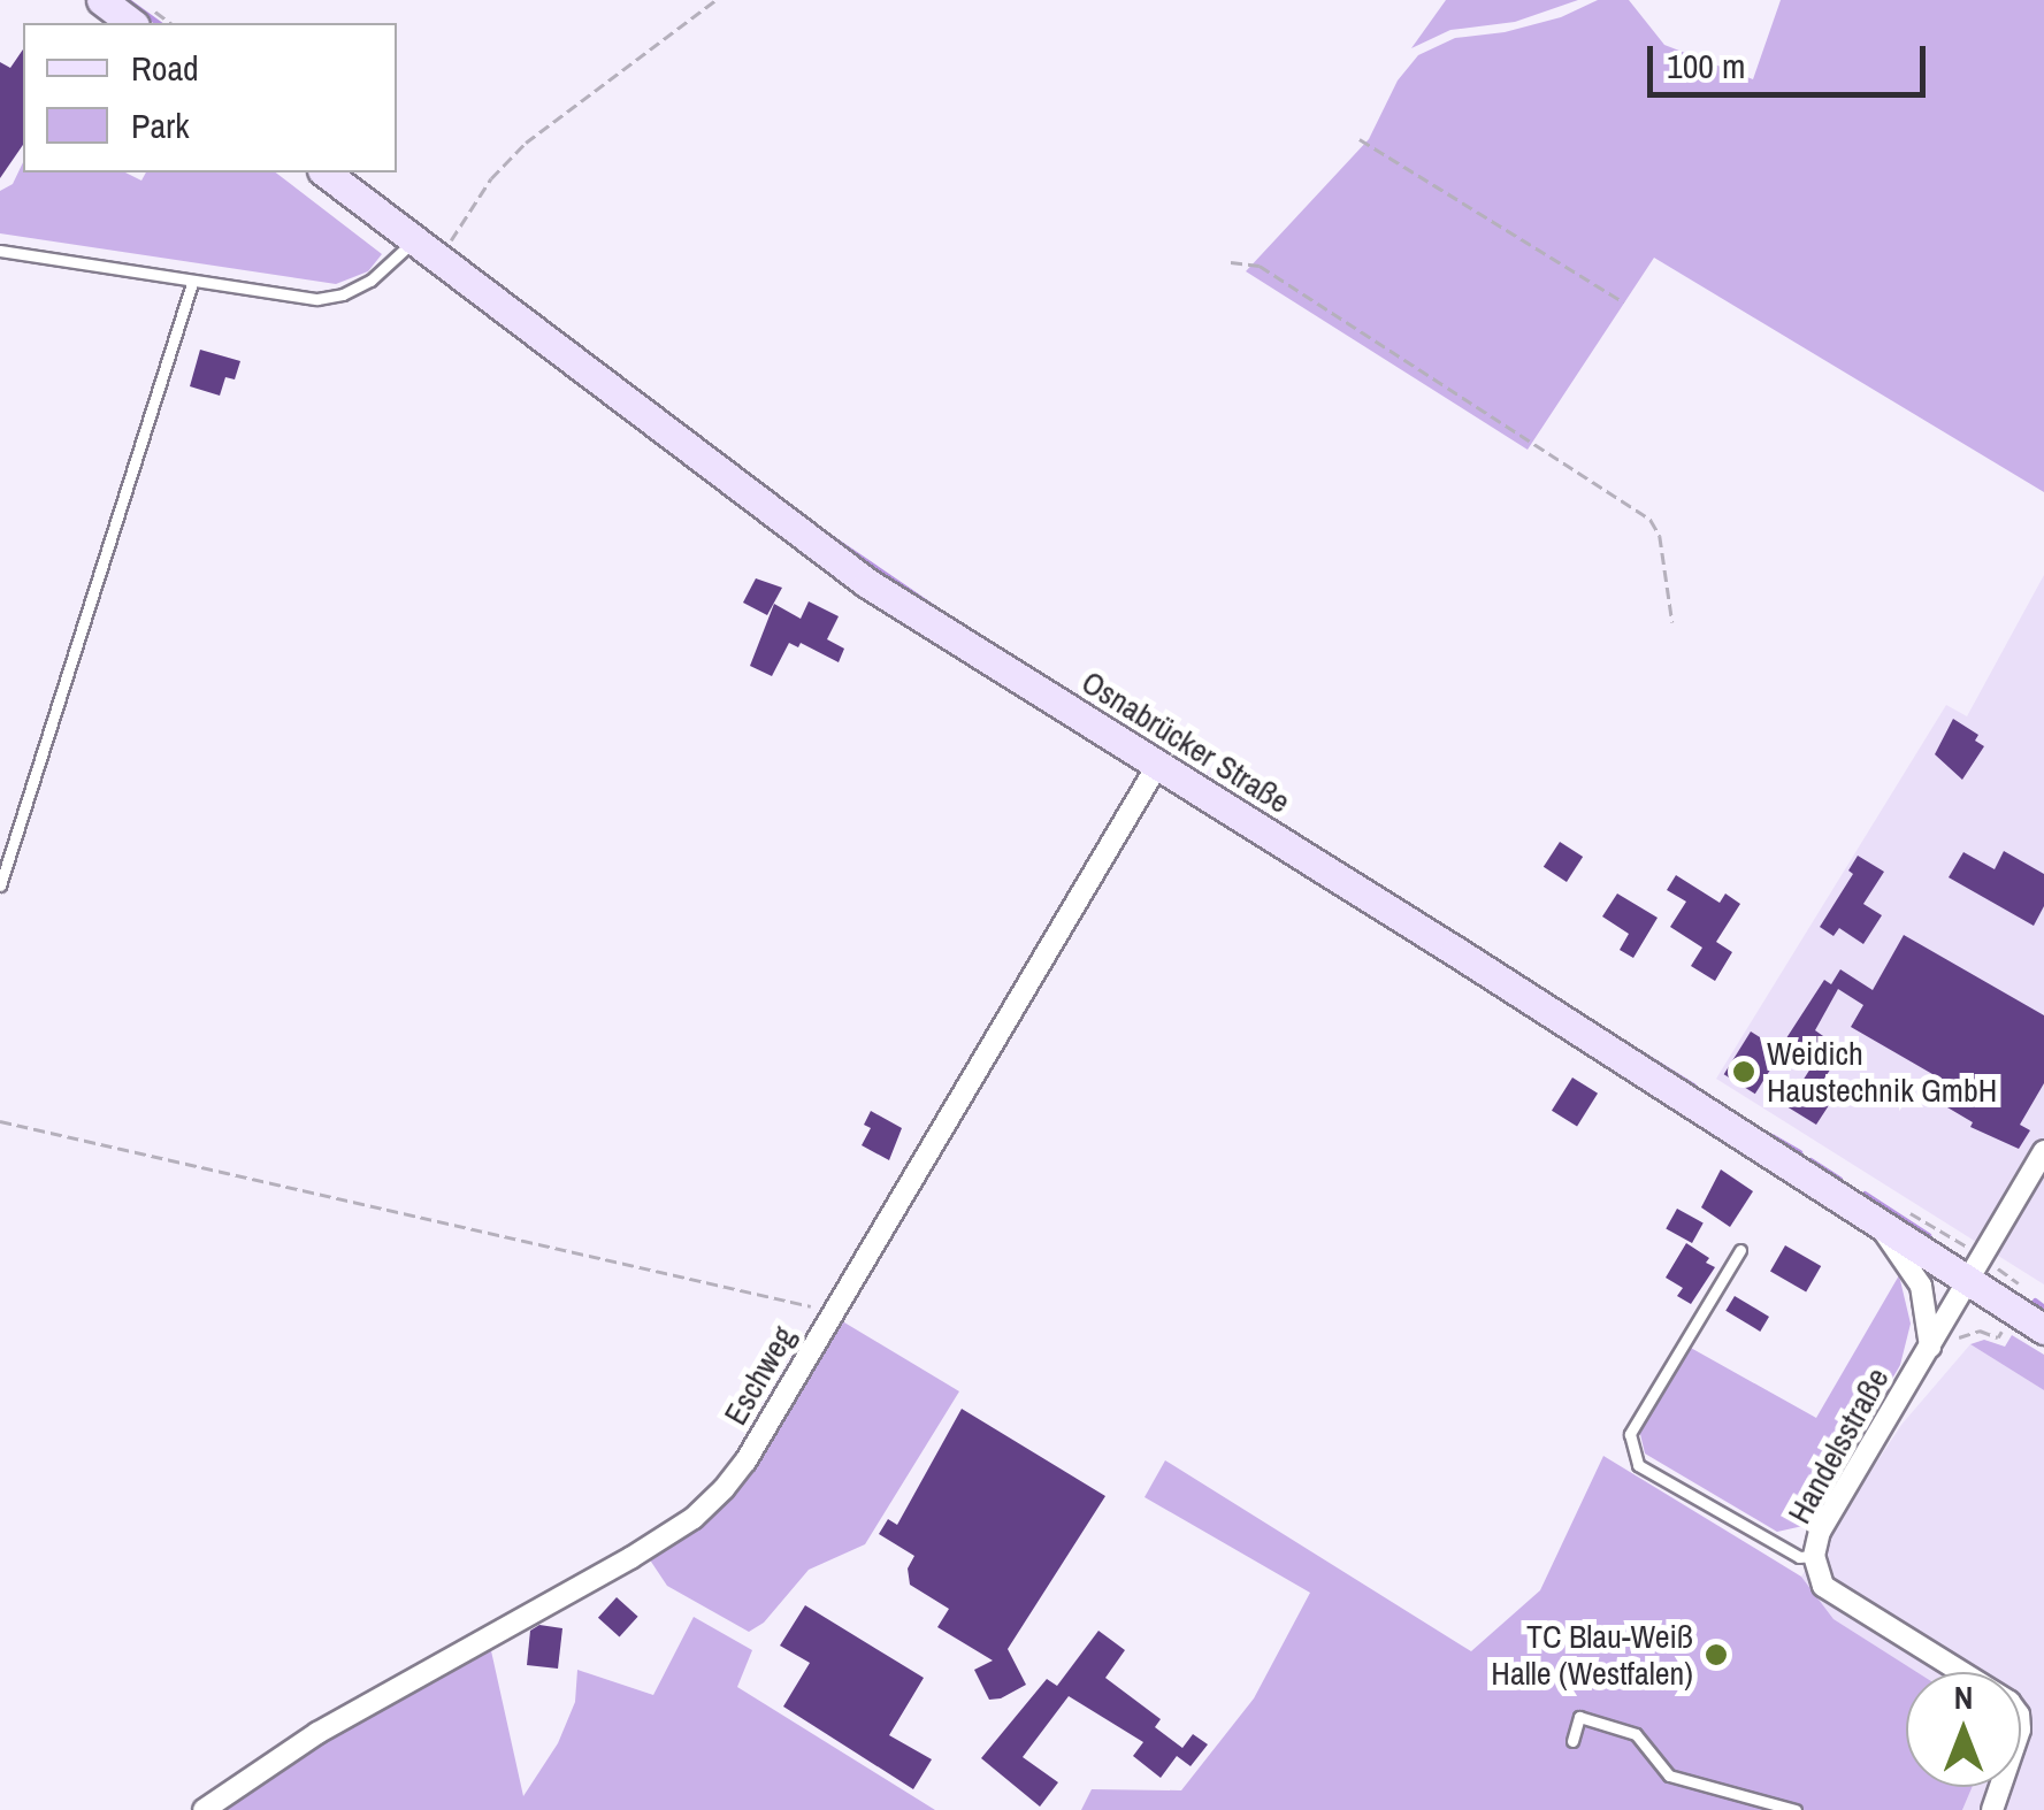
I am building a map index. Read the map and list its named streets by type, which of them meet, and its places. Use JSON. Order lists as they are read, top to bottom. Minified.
{"streets":{"main road":["Osnabrücker Straße"],"street":["Eschweg","Handelsstraße"]},"crossings":[["Osnabrücker Straße","Eschweg"],["Osnabrücker Straße","Handelsstraße"]],"places":["Weidich Haustechnik GmbH","TC Blau-Weiß Halle (Westfalen)"],"legend":["Road","Park"],"scale_bar":"100 m","north":"top"}
